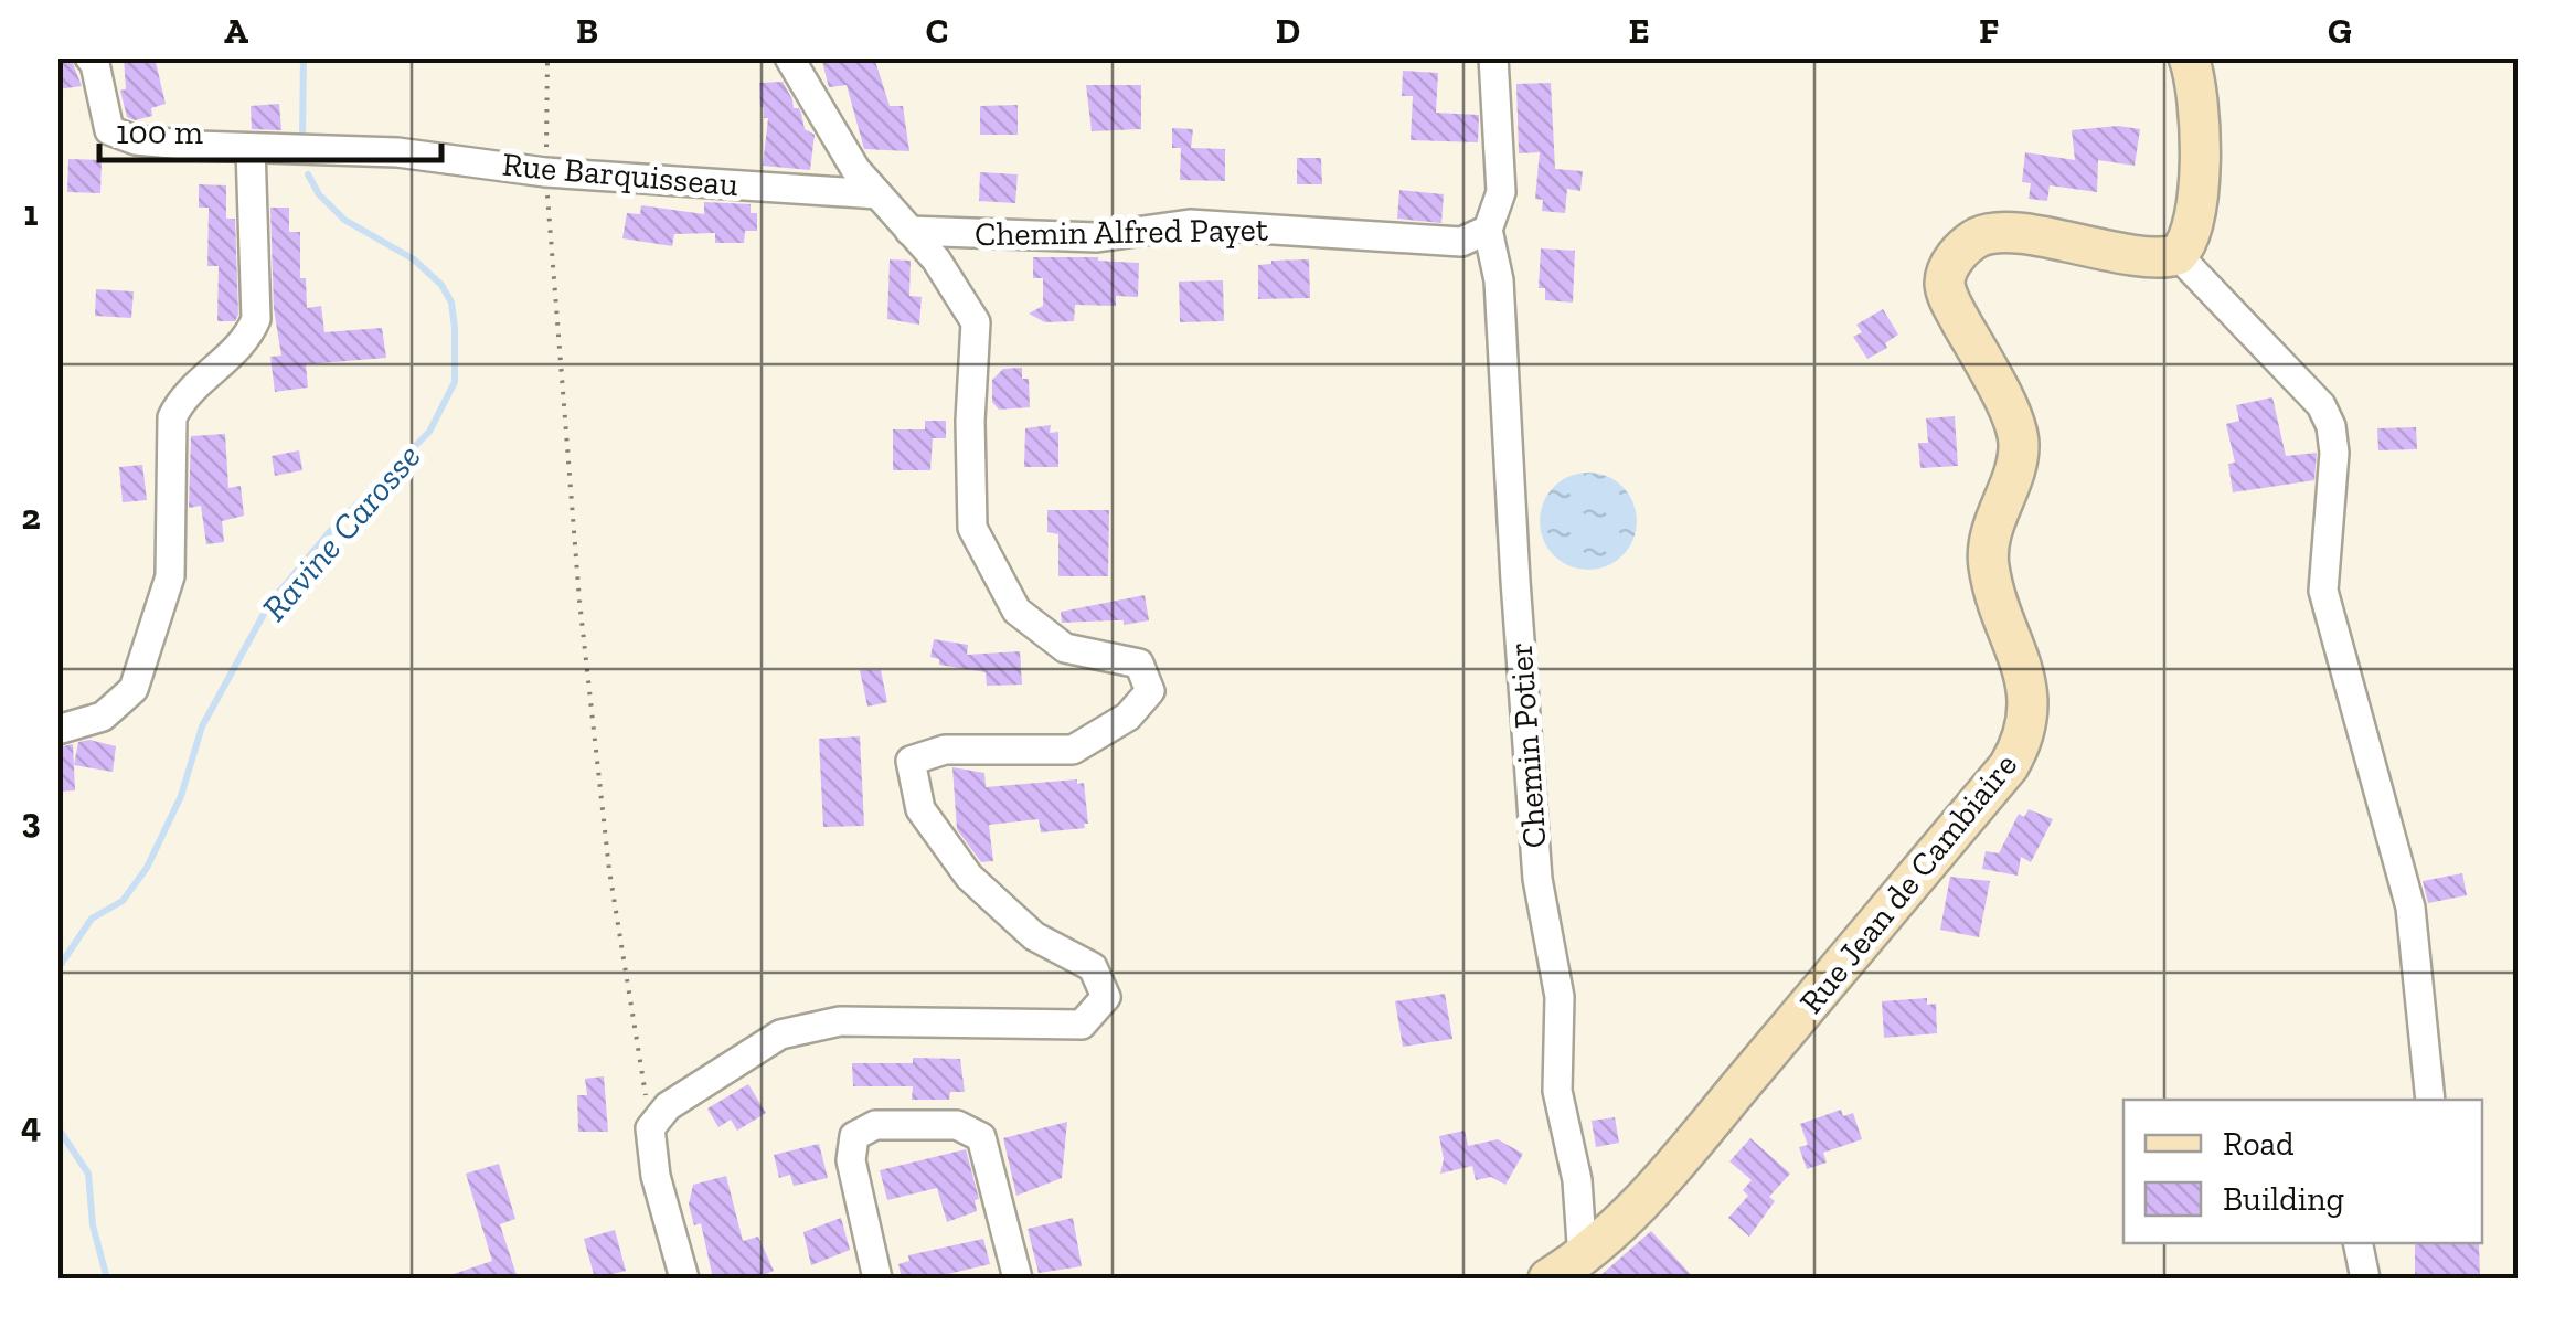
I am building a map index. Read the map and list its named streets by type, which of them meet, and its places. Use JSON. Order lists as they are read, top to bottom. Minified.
{"streets":{"main road":["Rue Jean de Cambiaire"],"street":["Rue Barquisseau","Chemin Alfred Payet","Chemin Potier"]},"crossings":[["Chemin Alfred Payet","Chemin Potier"],["Chemin Potier","Rue Jean de Cambiaire"]],"water":["Ravine Carosse"],"legend":["Road","Building"],"scale_bar":"100 m","grid":{"columns":["A","B","C","D","E","F","G"],"rows":["1","2","3","4"]}}
